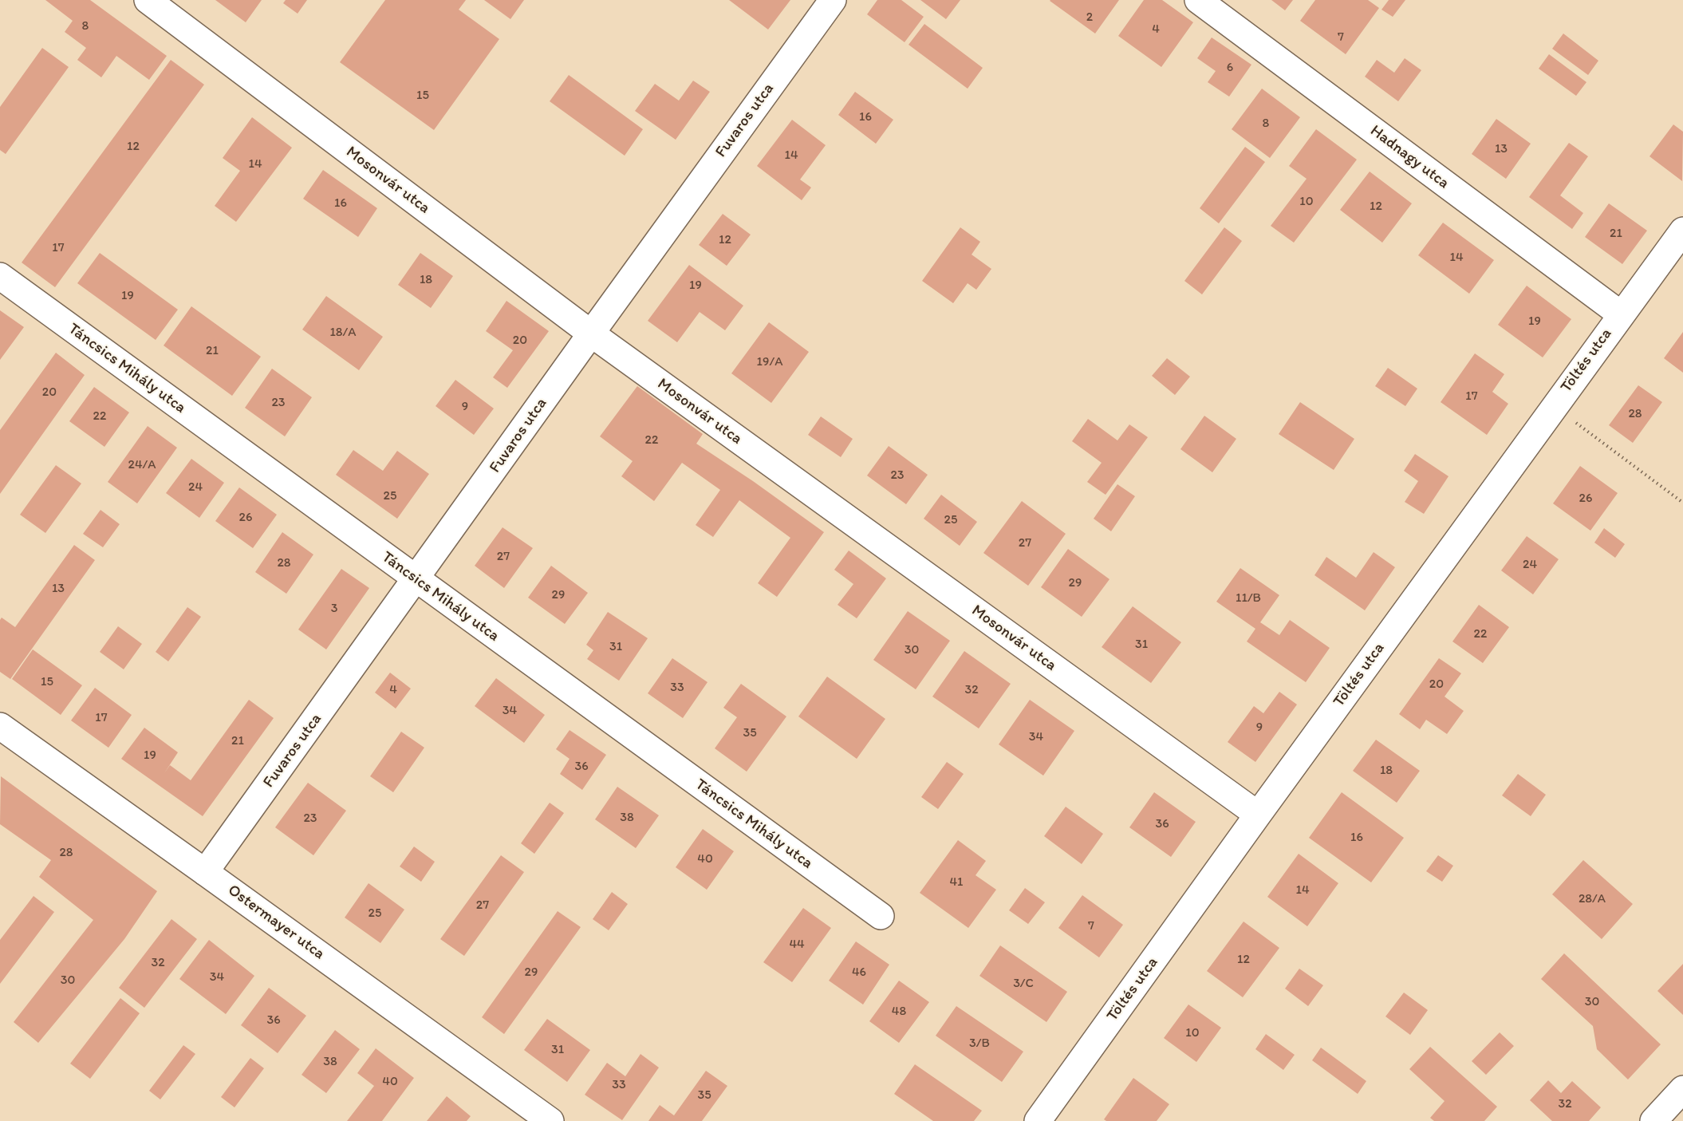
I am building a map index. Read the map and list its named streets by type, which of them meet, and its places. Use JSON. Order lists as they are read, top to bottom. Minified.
{"streets":{"street":["Fuvaros utca","Hadnagy utca","Mosonvár utca","Töltés utca","Táncsics Mihály utca","Ostermayer utca"]},"crossings":[["Fuvaros utca","Mosonvár utca"],["Fuvaros utca","Táncsics Mihály utca"],["Fuvaros utca","Ostermayer utca"],["Hadnagy utca","Töltés utca"],["Mosonvár utca","Töltés utca"]],"house_numbers":["2","8","4","7","6","15","16","8","12","13","14","14","10","16","12","21","12","17","14","18","19","19","19","18/A","20","21","19/A","20","17","23","9","28","22","22","24/A","23","24","25","26","26","25","27","27","28","24","29","13","29","11/B","3","22","31","31","30","15","20","33","4","32","34","17","9","35","34","21","19","36","18","38","23","36","16","28","40","41","14","28/A","27","25","7","44","12","32","29","46","34","30","3/C","30","48","36","10","3/B","31","38","40","33","35","32"]}
